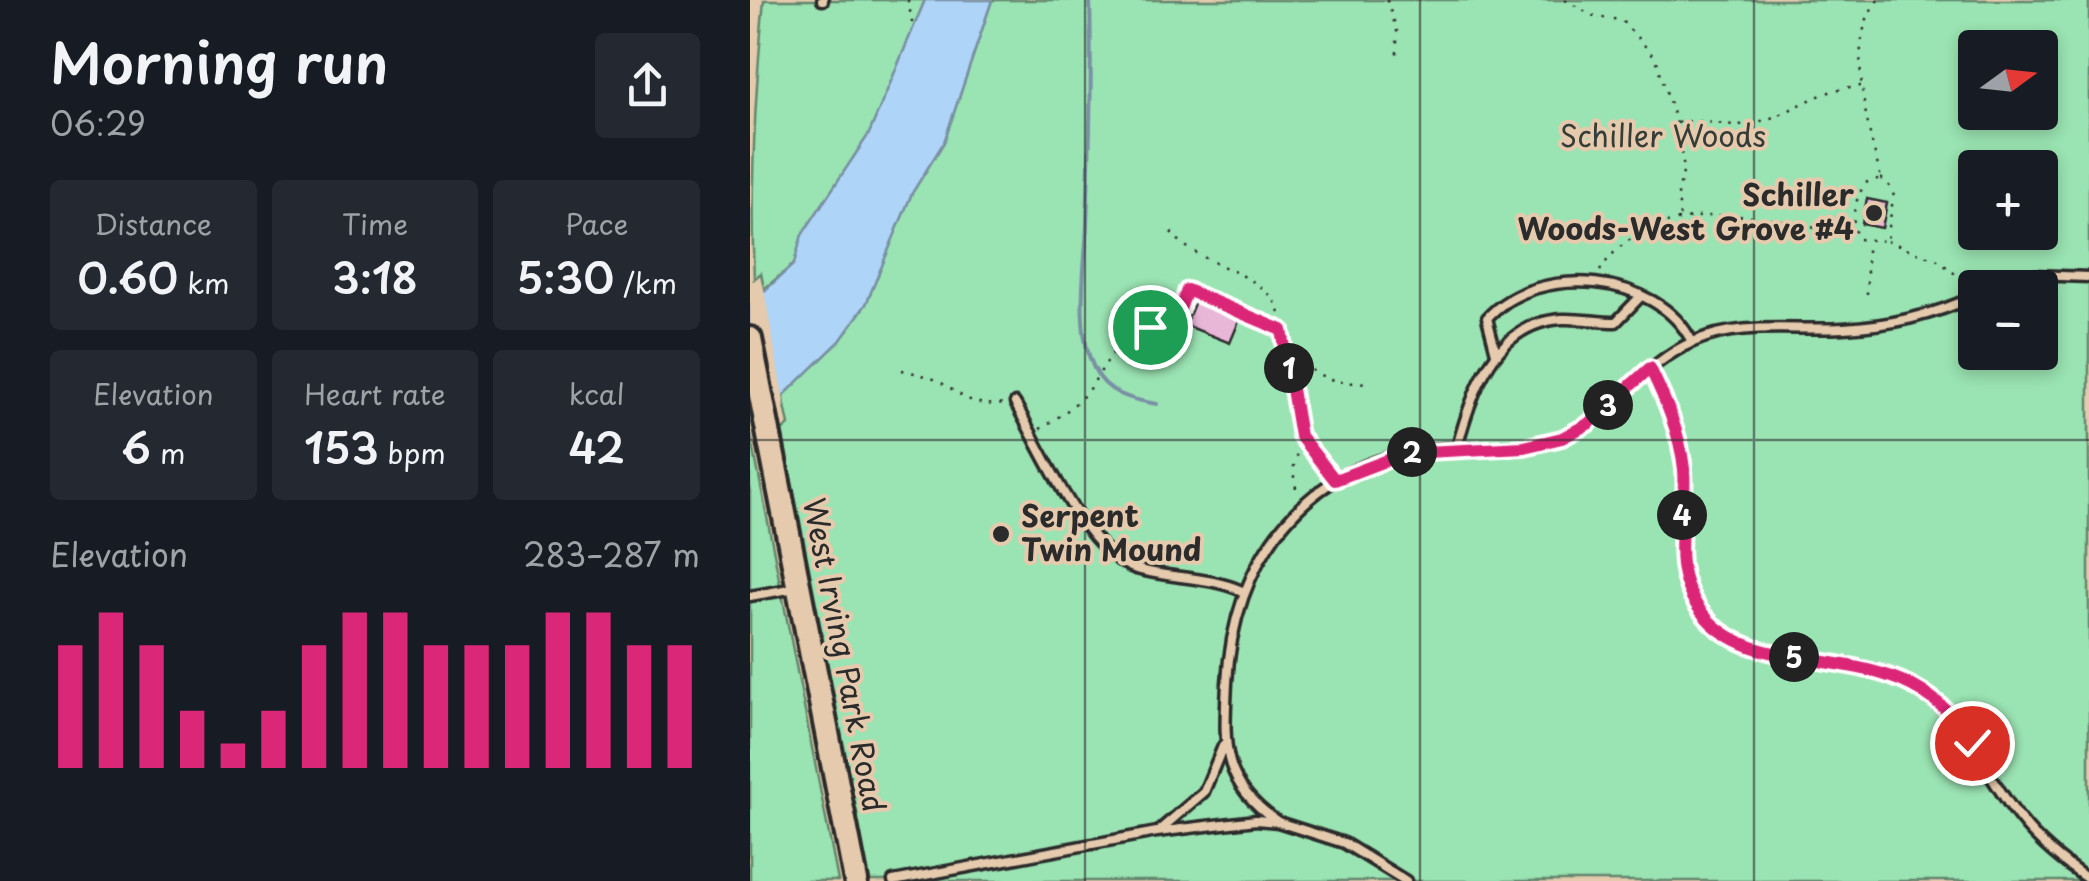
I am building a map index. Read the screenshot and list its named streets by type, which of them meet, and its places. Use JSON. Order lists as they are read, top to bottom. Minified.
{"streets":{"main road":["West Irving Park Road"]},"parks":["Schiller Woods"],"places":["Schiller Woods-West Grove #4","Serpent Twin Mound"],"north":"right","page":{"heading":["Morning run","06:29"],"map_buttons":["+","−"],"stats":[["Distance","0.60 km"],["Time","3:18"],["Pace","5:30 /km"],["Elevation","6 m"],["Heart rate","153 bpm"],["kcal","42"]],"pins":["1","3","2","4","5"],"chart":["Elevation","283–287 m"]}}
